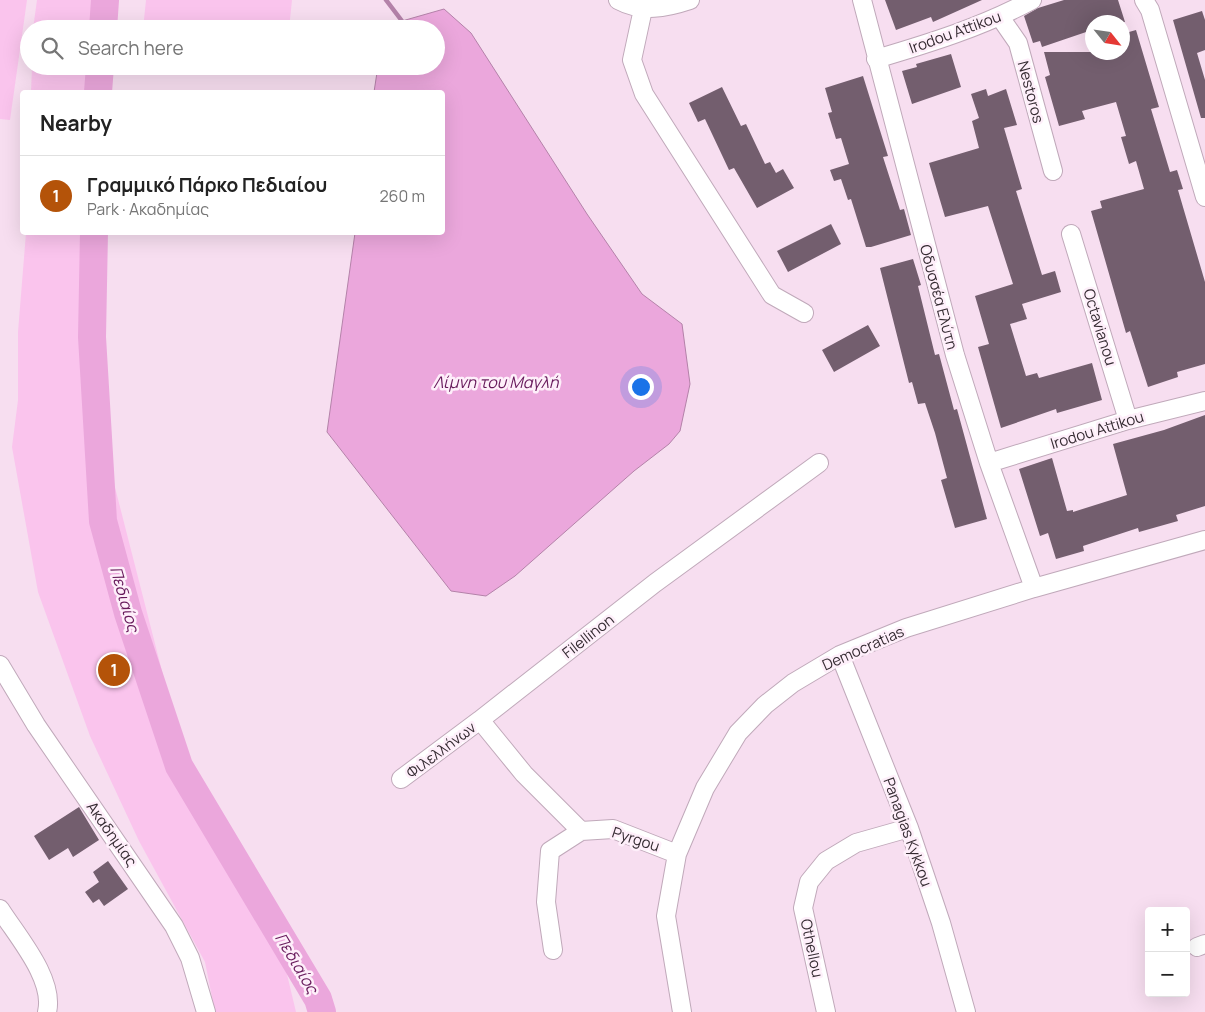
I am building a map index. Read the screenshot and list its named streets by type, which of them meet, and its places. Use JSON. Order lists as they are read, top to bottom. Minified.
{"streets":{"street":["Irodou Attikou","Nestoros","Οδυσσέα Ελύτη","Octavianou","Filellinon","Democratias","Φιλελλήνων","Panagias Kykkou","Ακαδημίας","Pyrgou","Othellou"]},"crossings":[["Irodou Attikou","Nestoros"],["Irodou Attikou","Οδυσσέα Ελύτη"],["Irodou Attikou","Octavianou"],["Οδυσσέα Ελύτη","Democratias"],["Filellinon","Φιλελλήνων"],["Democratias","Panagias Kykkou"],["Democratias","Pyrgou"],["Panagias Kykkou","Othellou"]],"water":["Λίμνη του Μαγλή","Πεδιαίος"],"north":"bottom right","page":{"search":"Search here","heading":"Nearby","list":[{"mark":"1","name":"Γραμμικό Πάρκο Πεδιαίου","note":"Park · Ακαδημίας","value":"260 m"}],"pins":"1","map_buttons":["+","−"]}}
